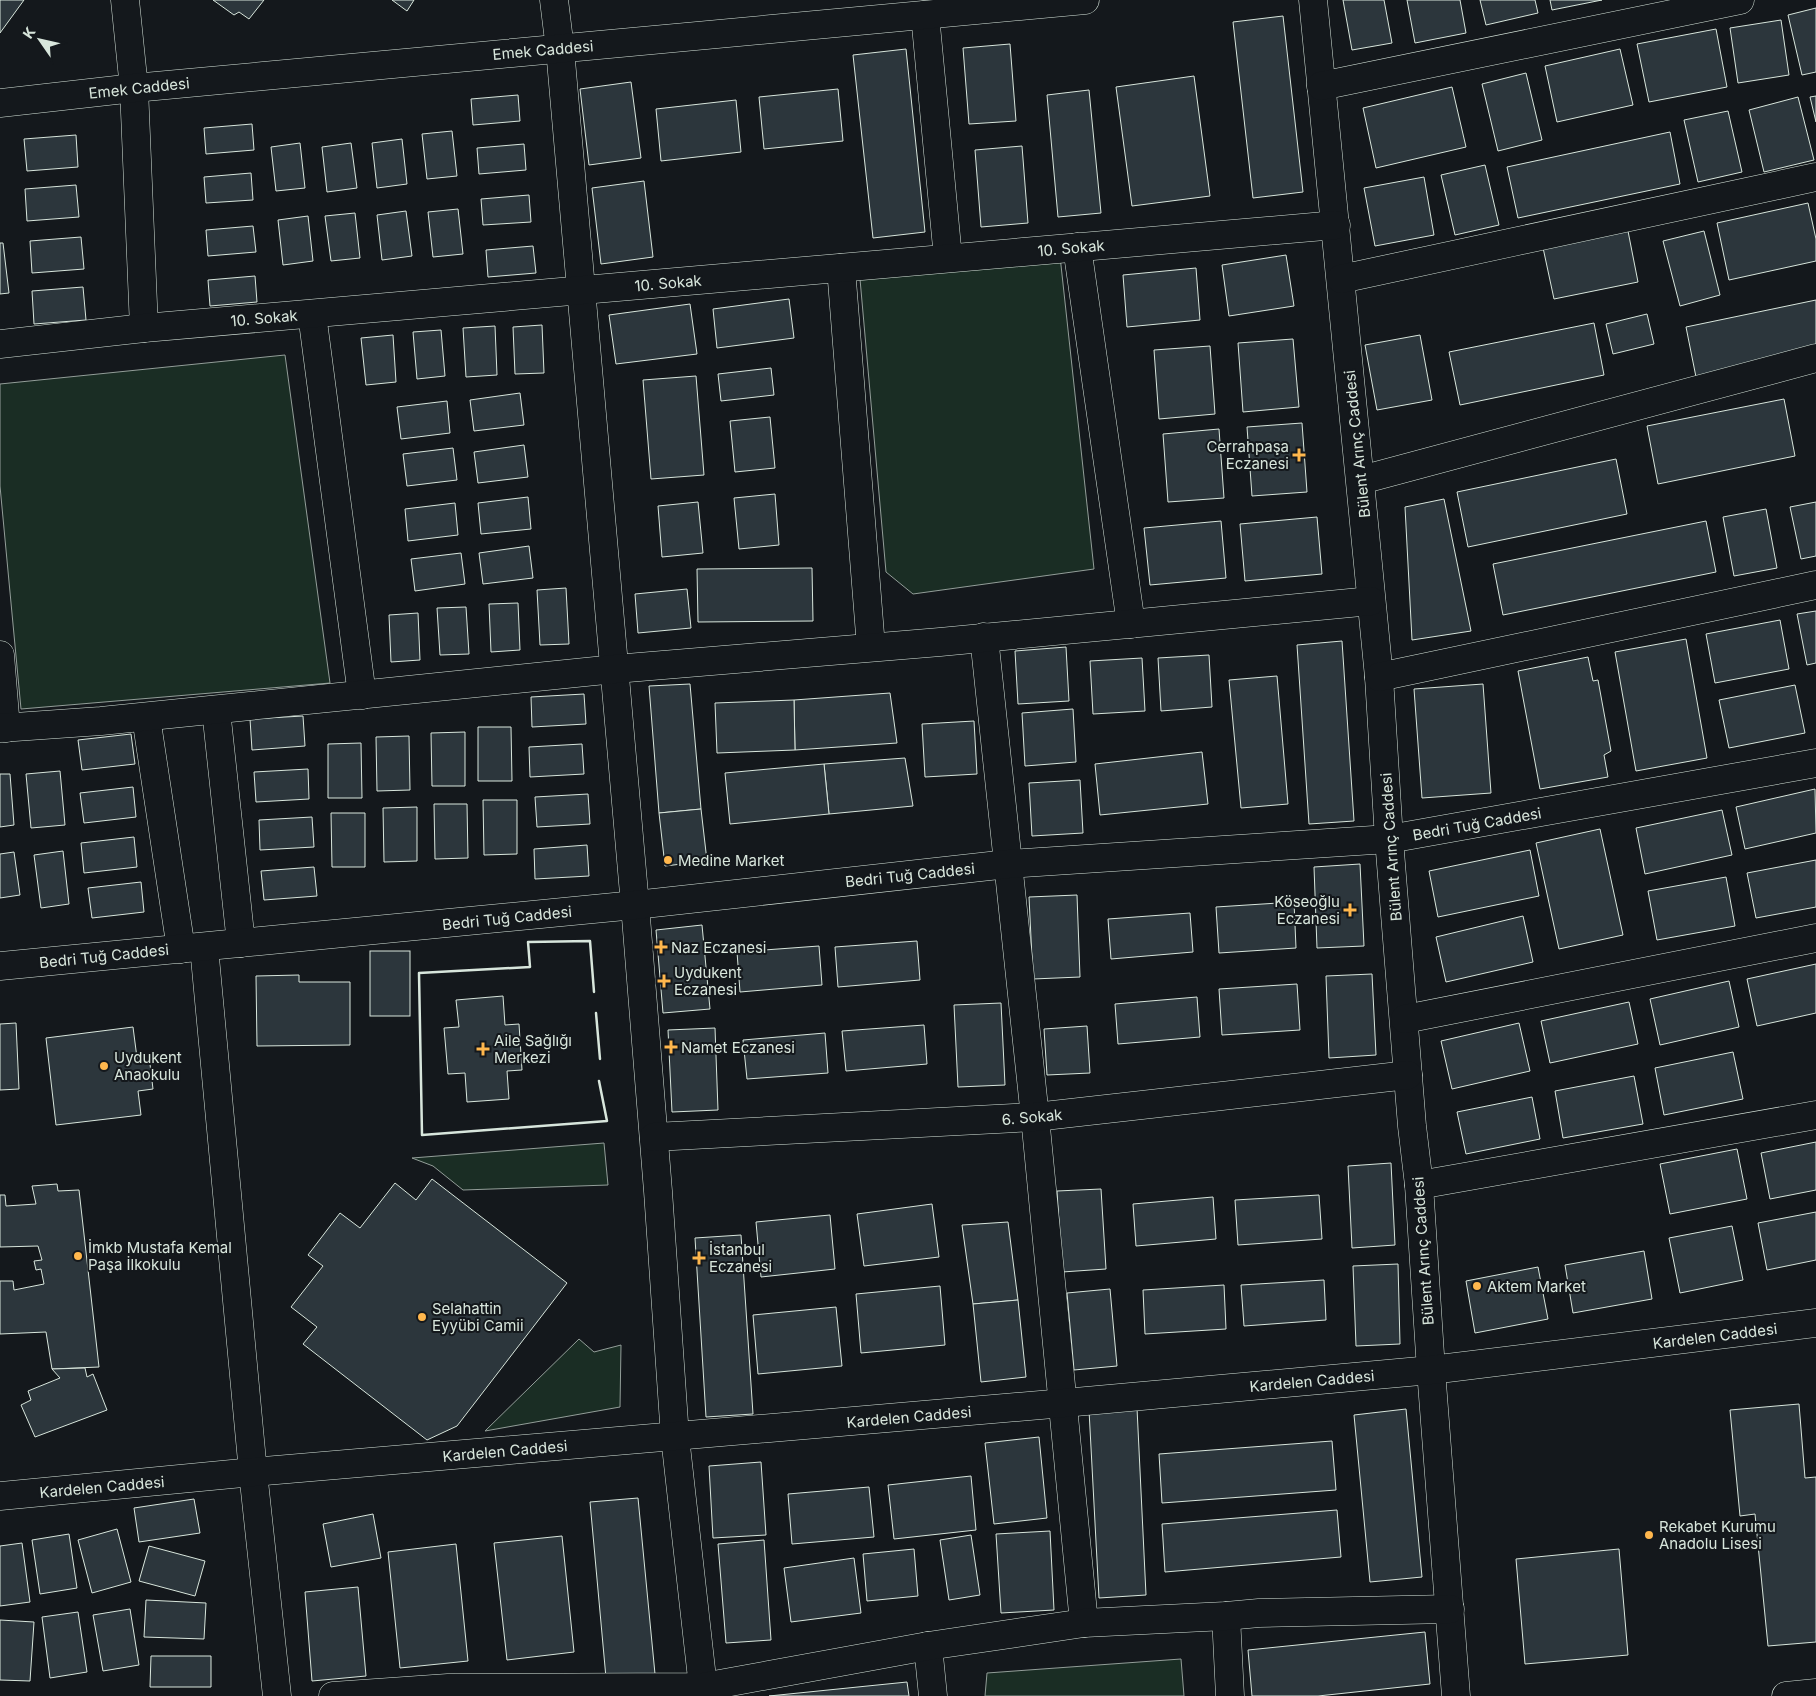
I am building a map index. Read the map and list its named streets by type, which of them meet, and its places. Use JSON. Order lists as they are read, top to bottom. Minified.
{"streets":{"street":["Emek Caddesi","10. Sokak","Bülent Arınç Caddesi","Bedri Tuğ Caddesi","6. Sokak","Kardelen Caddesi"]},"crossings":[["10. Sokak","Bülent Arınç Caddesi"],["Bülent Arınç Caddesi","Bedri Tuğ Caddesi"],["Bülent Arınç Caddesi","6. Sokak"],["Bülent Arınç Caddesi","Kardelen Caddesi"]],"places":{"health":["Cerrahpaşa Eczanesi","Köseoğlu Eczanesi","Naz Eczanesi","Uydukent Eczanesi","Namet Eczanesi","Aile Sağlığı Merkezi","İstanbul Eczanesi"],"other":["Medine Market","Uydukent Anaokulu","İmkb Mustafa Kemal Paşa İlkokulu","Aktem Market","Selahattin Eyyübi Camii","Rekabet Kurumu Anadolu Lisesi"]},"north":"top left"}
